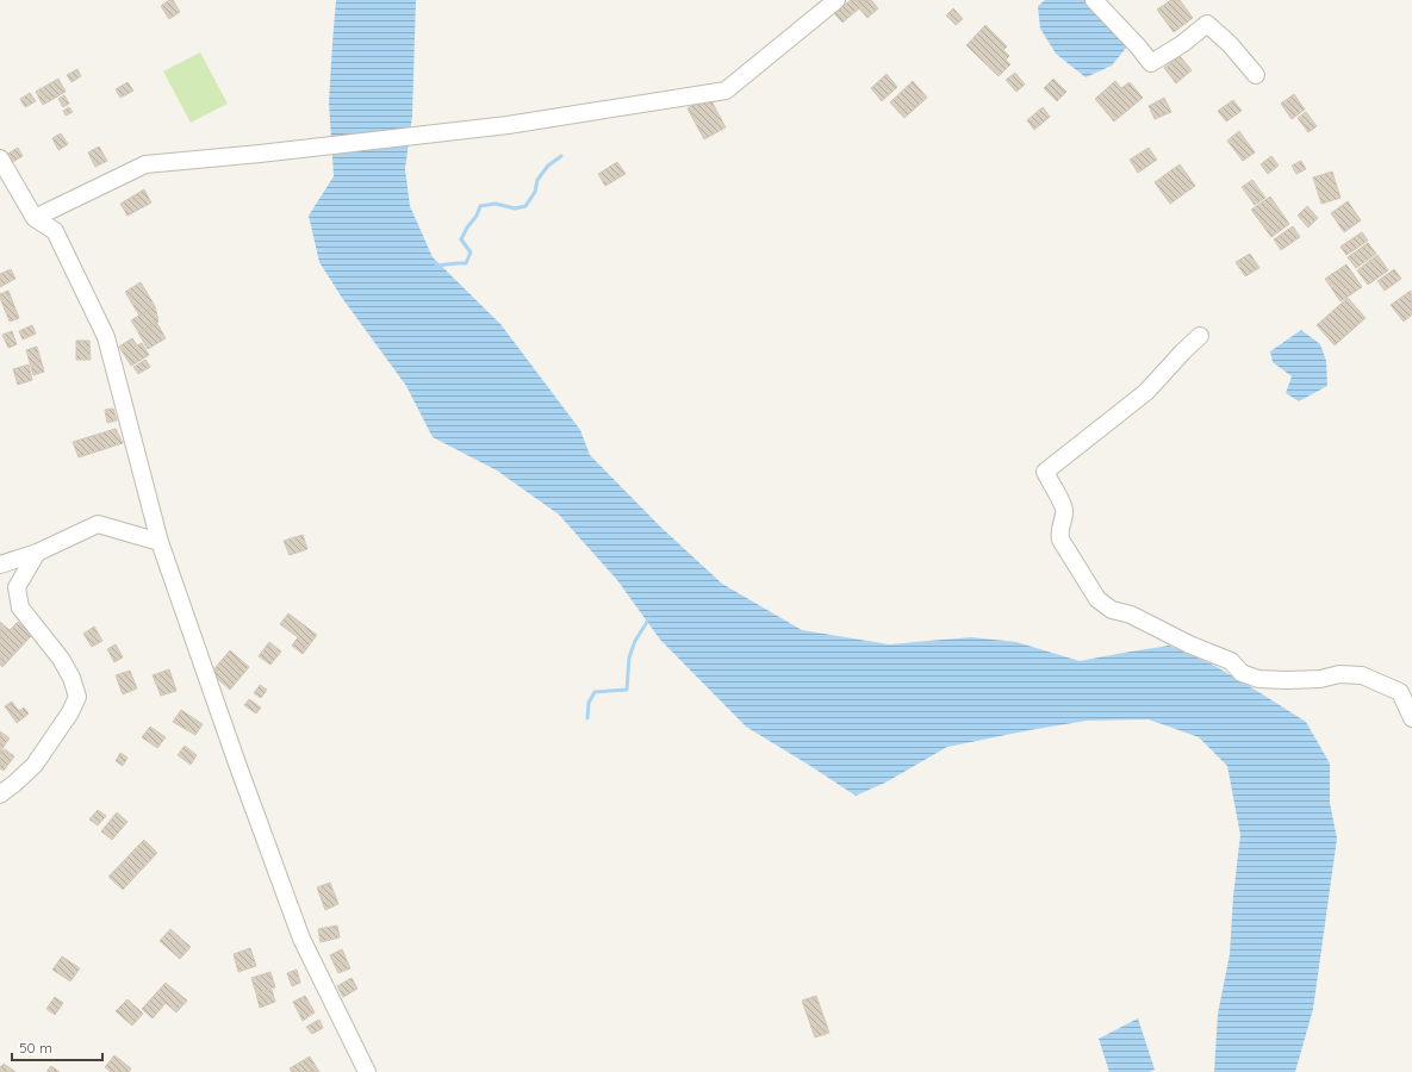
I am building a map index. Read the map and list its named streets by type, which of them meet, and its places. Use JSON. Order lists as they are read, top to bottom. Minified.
{"scale_bar":"50 m"}
